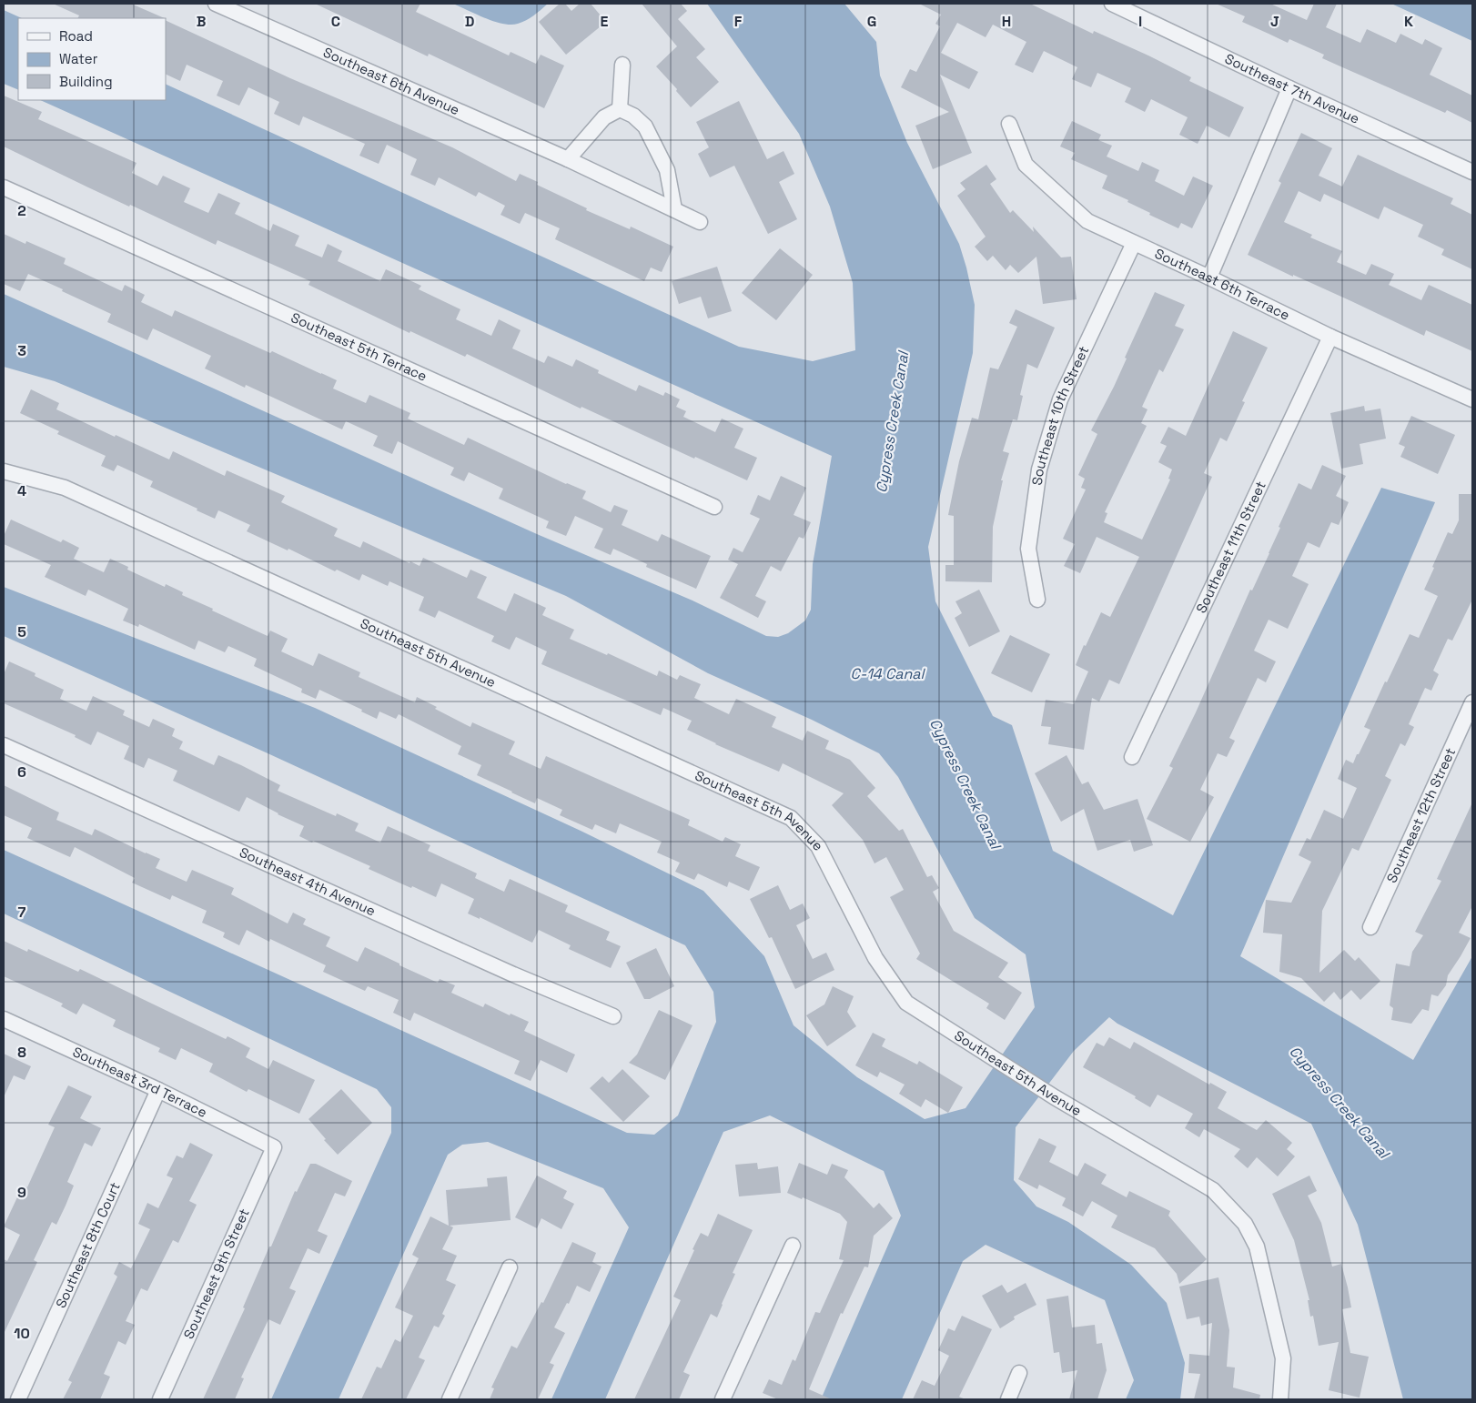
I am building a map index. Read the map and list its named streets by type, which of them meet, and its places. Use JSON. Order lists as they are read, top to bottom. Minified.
{"streets":{"street":["Southeast 6th Avenue","Southeast 7th Avenue","Southeast 6th Terrace","Southeast 5th Terrace","Southeast 10th Street","Southeast 11th Street","Southeast 5th Avenue","Southeast 12th Street","Southeast 4th Avenue","Southeast 3rd Terrace","Southeast 8th Court","Southeast 9th Street"]},"crossings":[["Southeast 6th Terrace","Southeast 10th Street"],["Southeast 6th Terrace","Southeast 11th Street"],["Southeast 3rd Terrace","Southeast 8th Court"],["Southeast 3rd Terrace","Southeast 9th Street"]],"water":["Cypress Creek Canal","C-14 Canal"],"legend":["Road","Water","Building"],"grid":{"columns":["B","C","D","E","F","G","H","I","J","K"],"rows":["2","3","4","5","6","7","8","9","10"]}}
